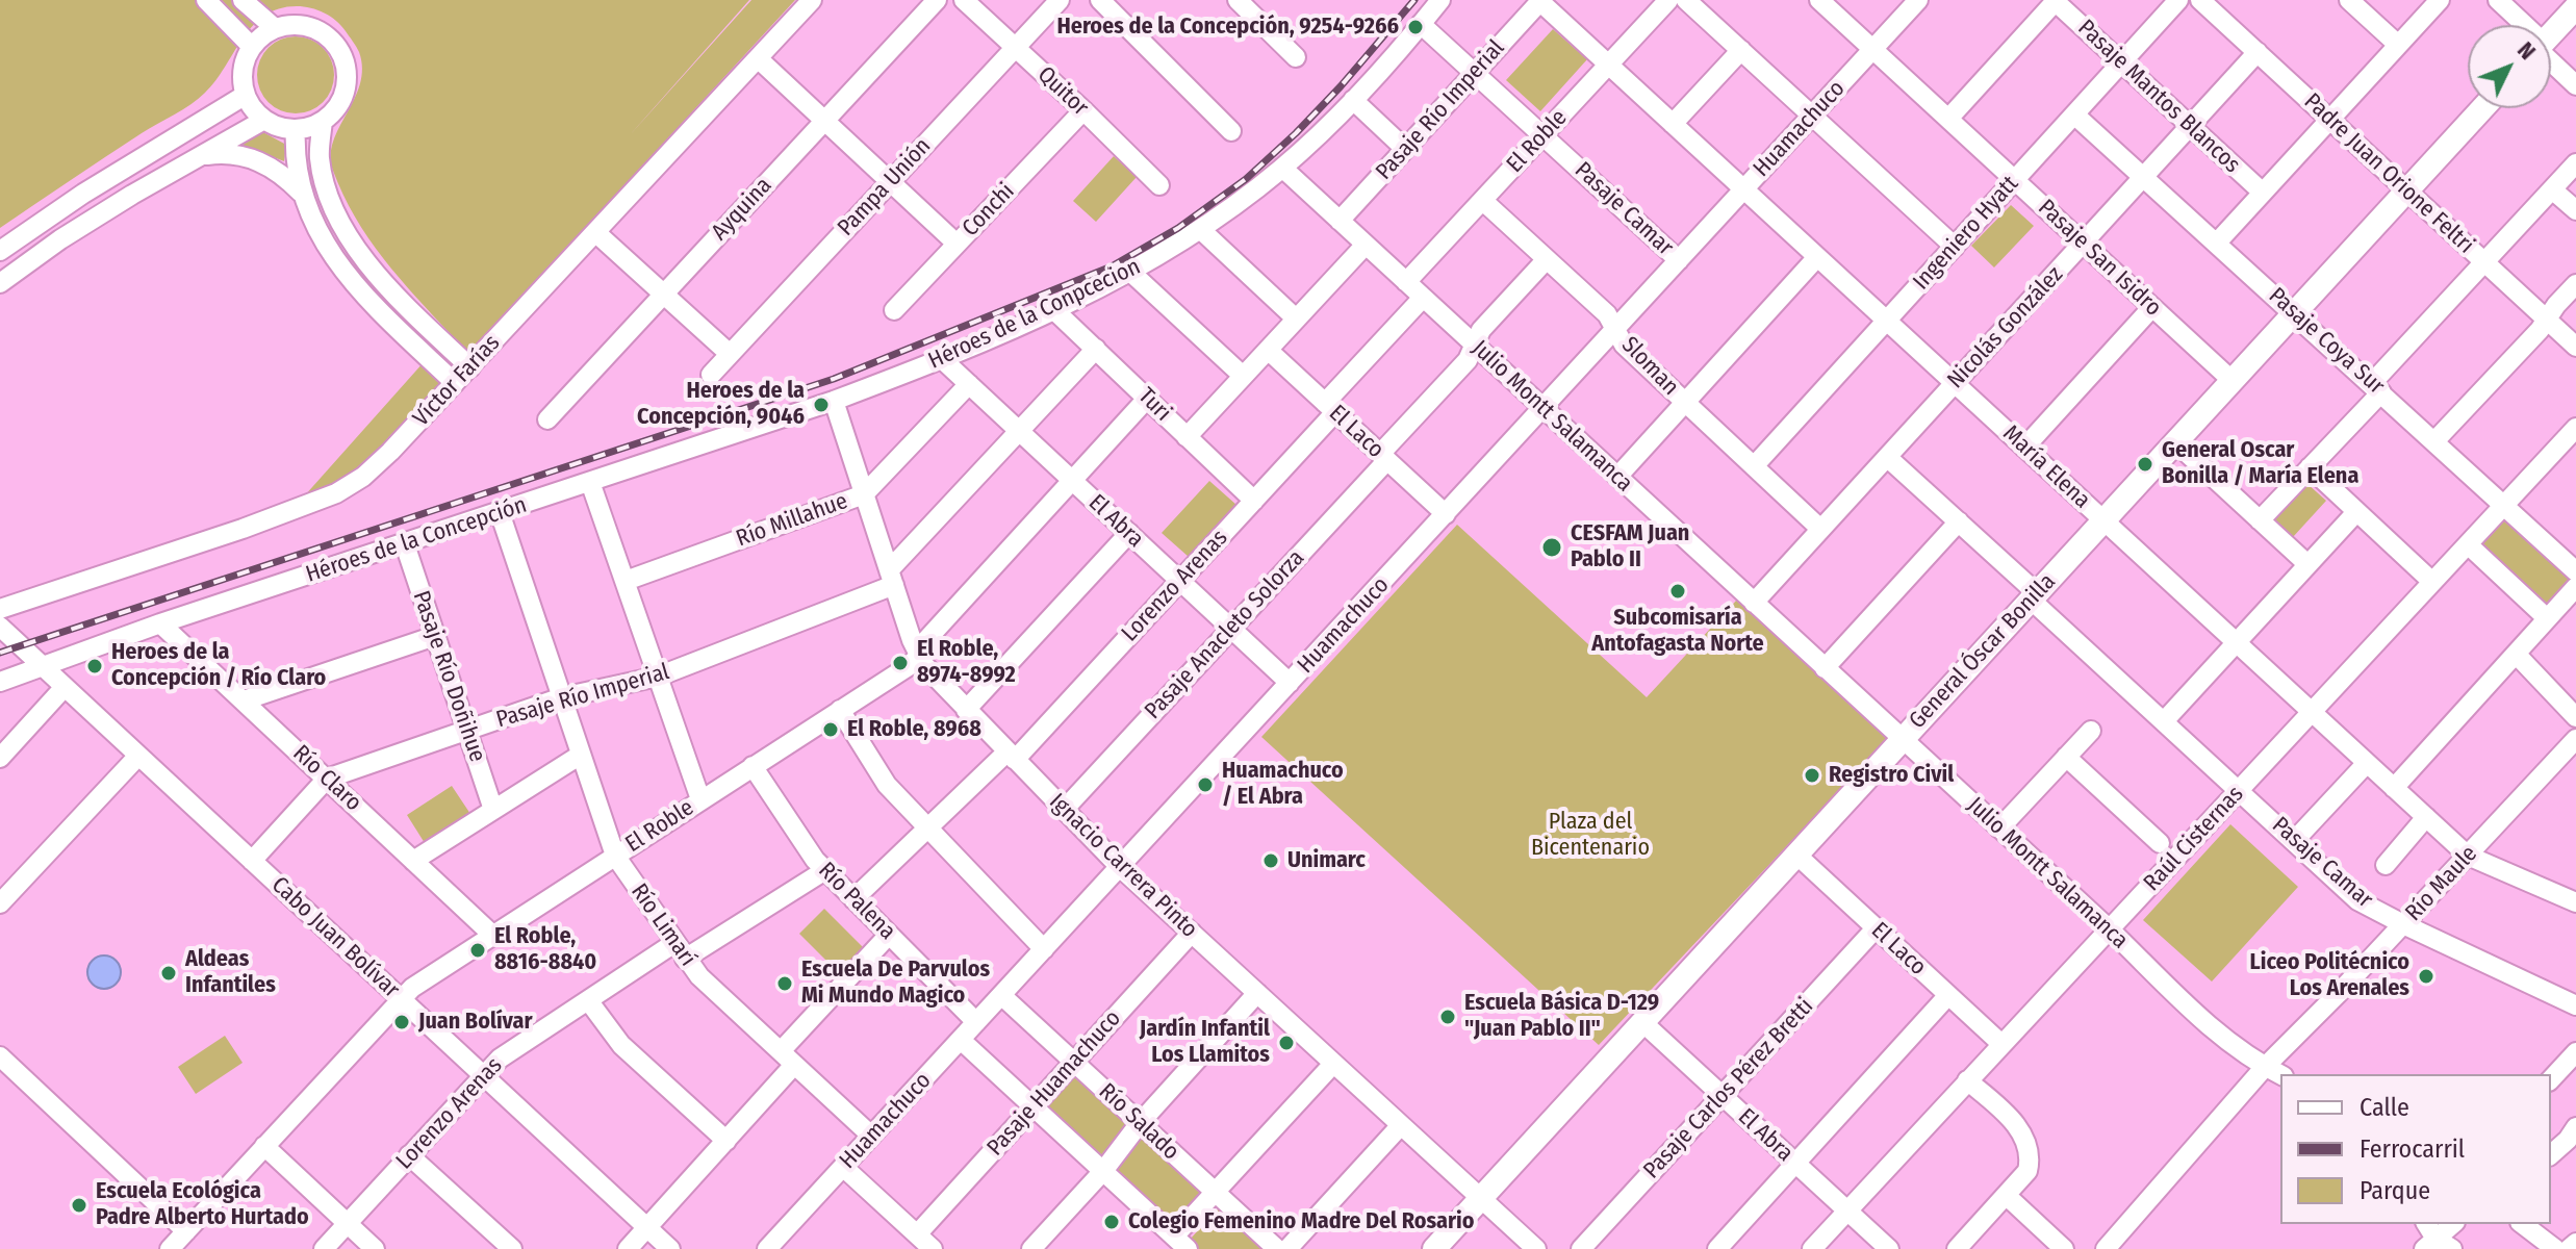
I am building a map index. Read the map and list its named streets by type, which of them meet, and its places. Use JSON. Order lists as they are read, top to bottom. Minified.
{"streets":{"main road":["General Óscar Bonilla"],"street":["Quitor","Pasaje Mantos Blancos","Pasaje Río Imperial","Huamachuco","El Roble","Padre Juan Orione Feltri","Pampa Unión","Ayquina","Pasaje Camar","Conchi","Ingeniero Hyatt","Pasaje San Isidro","Héroes de la Conpcecion","Nicolás González","Pasaje Coya Sur","Sloman","Víctor Farías","Turi","Julio Montt Salamanca","El Laco","María Elena","Río Millahue","El Abra","Héroes de la Concepción","Lorenzo Arenas","Pasaje Anacleto Solorza","Pasaje Río Doñihue","Río Claro","Raúl Cisternas","Ignacio Carrera Pinto","Río Maule","Río Palena","Río Limarí","Cabo Juan Bolívar","Pasaje Huamachuco","Pasaje Carlos Pérez Bretti","Río Salado"]},"crossings":[["Quitor","Pampa Unión"],["Quitor","Conchi"],["Pasaje Mantos Blancos","Ingeniero Hyatt"],["Pasaje Mantos Blancos","Nicolás González"],["Pasaje Río Imperial","Pasaje Camar"],["Pasaje Río Imperial","Turi"],["Pasaje Río Imperial","Julio Montt Salamanca"],["Pasaje Río Imperial","María Elena"],["Pasaje Río Imperial","El Abra"],["Pasaje Río Imperial","Pasaje Río Doñihue"],["Pasaje Río Imperial","Río Claro"],["Pasaje Río Imperial","Ignacio Carrera Pinto"],["Pasaje Río Imperial","Río Limarí"],["Pasaje Río Imperial","Cabo Juan Bolívar"],["Huamachuco","Pasaje Camar"],["Huamachuco","Pasaje San Isidro"],["Huamachuco","Sloman"],["Huamachuco","Julio Montt Salamanca"],["Huamachuco","El Laco"],["Huamachuco","María Elena"],["Huamachuco","El Abra"],["Huamachuco","Ignacio Carrera Pinto"],["Huamachuco","Río Palena"],["Huamachuco","Río Limarí"],["Huamachuco","Río Salado"],["El Roble","Pasaje Camar"],["El Roble","Sloman"],["El Roble","Turi"],["El Roble","Julio Montt Salamanca"],["El Roble","María Elena"],["El Roble","El Abra"],["El Roble","Río Claro"],["El Roble","Ignacio Carrera Pinto"],["El Roble","Río Palena"],["El Roble","Río Limarí"],["El Roble","Cabo Juan Bolívar"],["Padre Juan Orione Feltri","Nicolás González"],["Padre Juan Orione Feltri","General Óscar Bonilla"],["Pasaje Camar","Héroes de la Conpcecion"],["Pasaje Camar","Nicolás González"],["Pasaje Camar","General Óscar Bonilla"],["Pasaje Camar","Raúl Cisternas"],["Pasaje Camar","Río Maule"],["Ingeniero Hyatt","Pasaje San Isidro"],["Ingeniero Hyatt","Pasaje Coya Sur"],["Ingeniero Hyatt","Sloman"],["Ingeniero Hyatt","María Elena"],["Pasaje San Isidro","Nicolás González"],["Pasaje San Isidro","General Óscar Bonilla"],["Héroes de la Conpcecion","Turi"],["Héroes de la Conpcecion","Julio Montt Salamanca"],["Héroes de la Conpcecion","El Abra"],["Héroes de la Conpcecion","Héroes de la Concepción"],["Héroes de la Conpcecion","Ignacio Carrera Pinto"],["Nicolás González","Pasaje Coya Sur"],["Nicolás González","Sloman"],["Nicolás González","Julio Montt Salamanca"],["Nicolás González","María Elena"],["Pasaje Coya Sur","General Óscar Bonilla"],["Pasaje Coya Sur","Raúl Cisternas"],["Sloman","Pasaje Anacleto Solorza"],["Turi","Lorenzo Arenas"],["Julio Montt Salamanca","Lorenzo Arenas"],["Julio Montt Salamanca","Pasaje Anacleto Solorza"],["Julio Montt Salamanca","General Óscar Bonilla"],["Julio Montt Salamanca","Raúl Cisternas"],["Julio Montt Salamanca","Río Maule"],["El Laco","Lorenzo Arenas"],["El Laco","Pasaje Anacleto Solorza"],["El Laco","General Óscar Bonilla"],["El Laco","Raúl Cisternas"],["El Laco","Pasaje Carlos Pérez Bretti"],["María Elena","General Óscar Bonilla"],["María Elena","Raúl Cisternas"],["María Elena","Río Maule"],["Río Millahue","El Abra"],["Río Millahue","Ignacio Carrera Pinto"],["El Abra","Lorenzo Arenas"],["El Abra","Pasaje Anacleto Solorza"],["El Abra","General Óscar Bonilla"],["El Abra","Raúl Cisternas"],["El Abra","Pasaje Carlos Pérez Bretti"],["Héroes de la Concepción","Pasaje Río Doñihue"],["Héroes de la Concepción","Río Claro"],["Héroes de la Concepción","Ignacio Carrera Pinto"],["Héroes de la Concepción","Río Limarí"],["Héroes de la Concepción","Cabo Juan Bolívar"],["Lorenzo Arenas","Ignacio Carrera Pinto"],["Lorenzo Arenas","Río Palena"],["Lorenzo Arenas","Río Limarí"],["Lorenzo Arenas","Cabo Juan Bolívar"],["Pasaje Anacleto Solorza","Ignacio Carrera Pinto"],["General Óscar Bonilla","Ignacio Carrera Pinto"],["Ignacio Carrera Pinto","Pasaje Huamachuco"],["Pasaje Huamachuco","Río Salado"]],"parks":["Plaza del Bicentenario"],"places":["Heroes de la Concepción, 9254-9266","Heroes de la Concepción, 9046","General Oscar Bonilla / María Elena","CESFAM Juan Pablo II","Subcomisaría Antofagasta Norte","El Roble, 8974-8992","Heroes de la Concepción / Río Claro","El Roble, 8968","Registro Civil","Huamachuco / El Abra","Unimarc","El Roble, 8816-8840","Aldeas Infantiles","Liceo Politécnico Los Arenales","Escuela De Parvulos Mi Mundo Magico","Escuela Básica D-129 \"Juan Pablo II\"","Juan Bolívar","Jardín Infantil Los Llamitos","Escuela Ecológica Padre Alberto Hurtado","Colegio Femenino Madre Del Rosario"],"legend":["Calle","Ferrocarril","Parque"],"north":"top right"}
